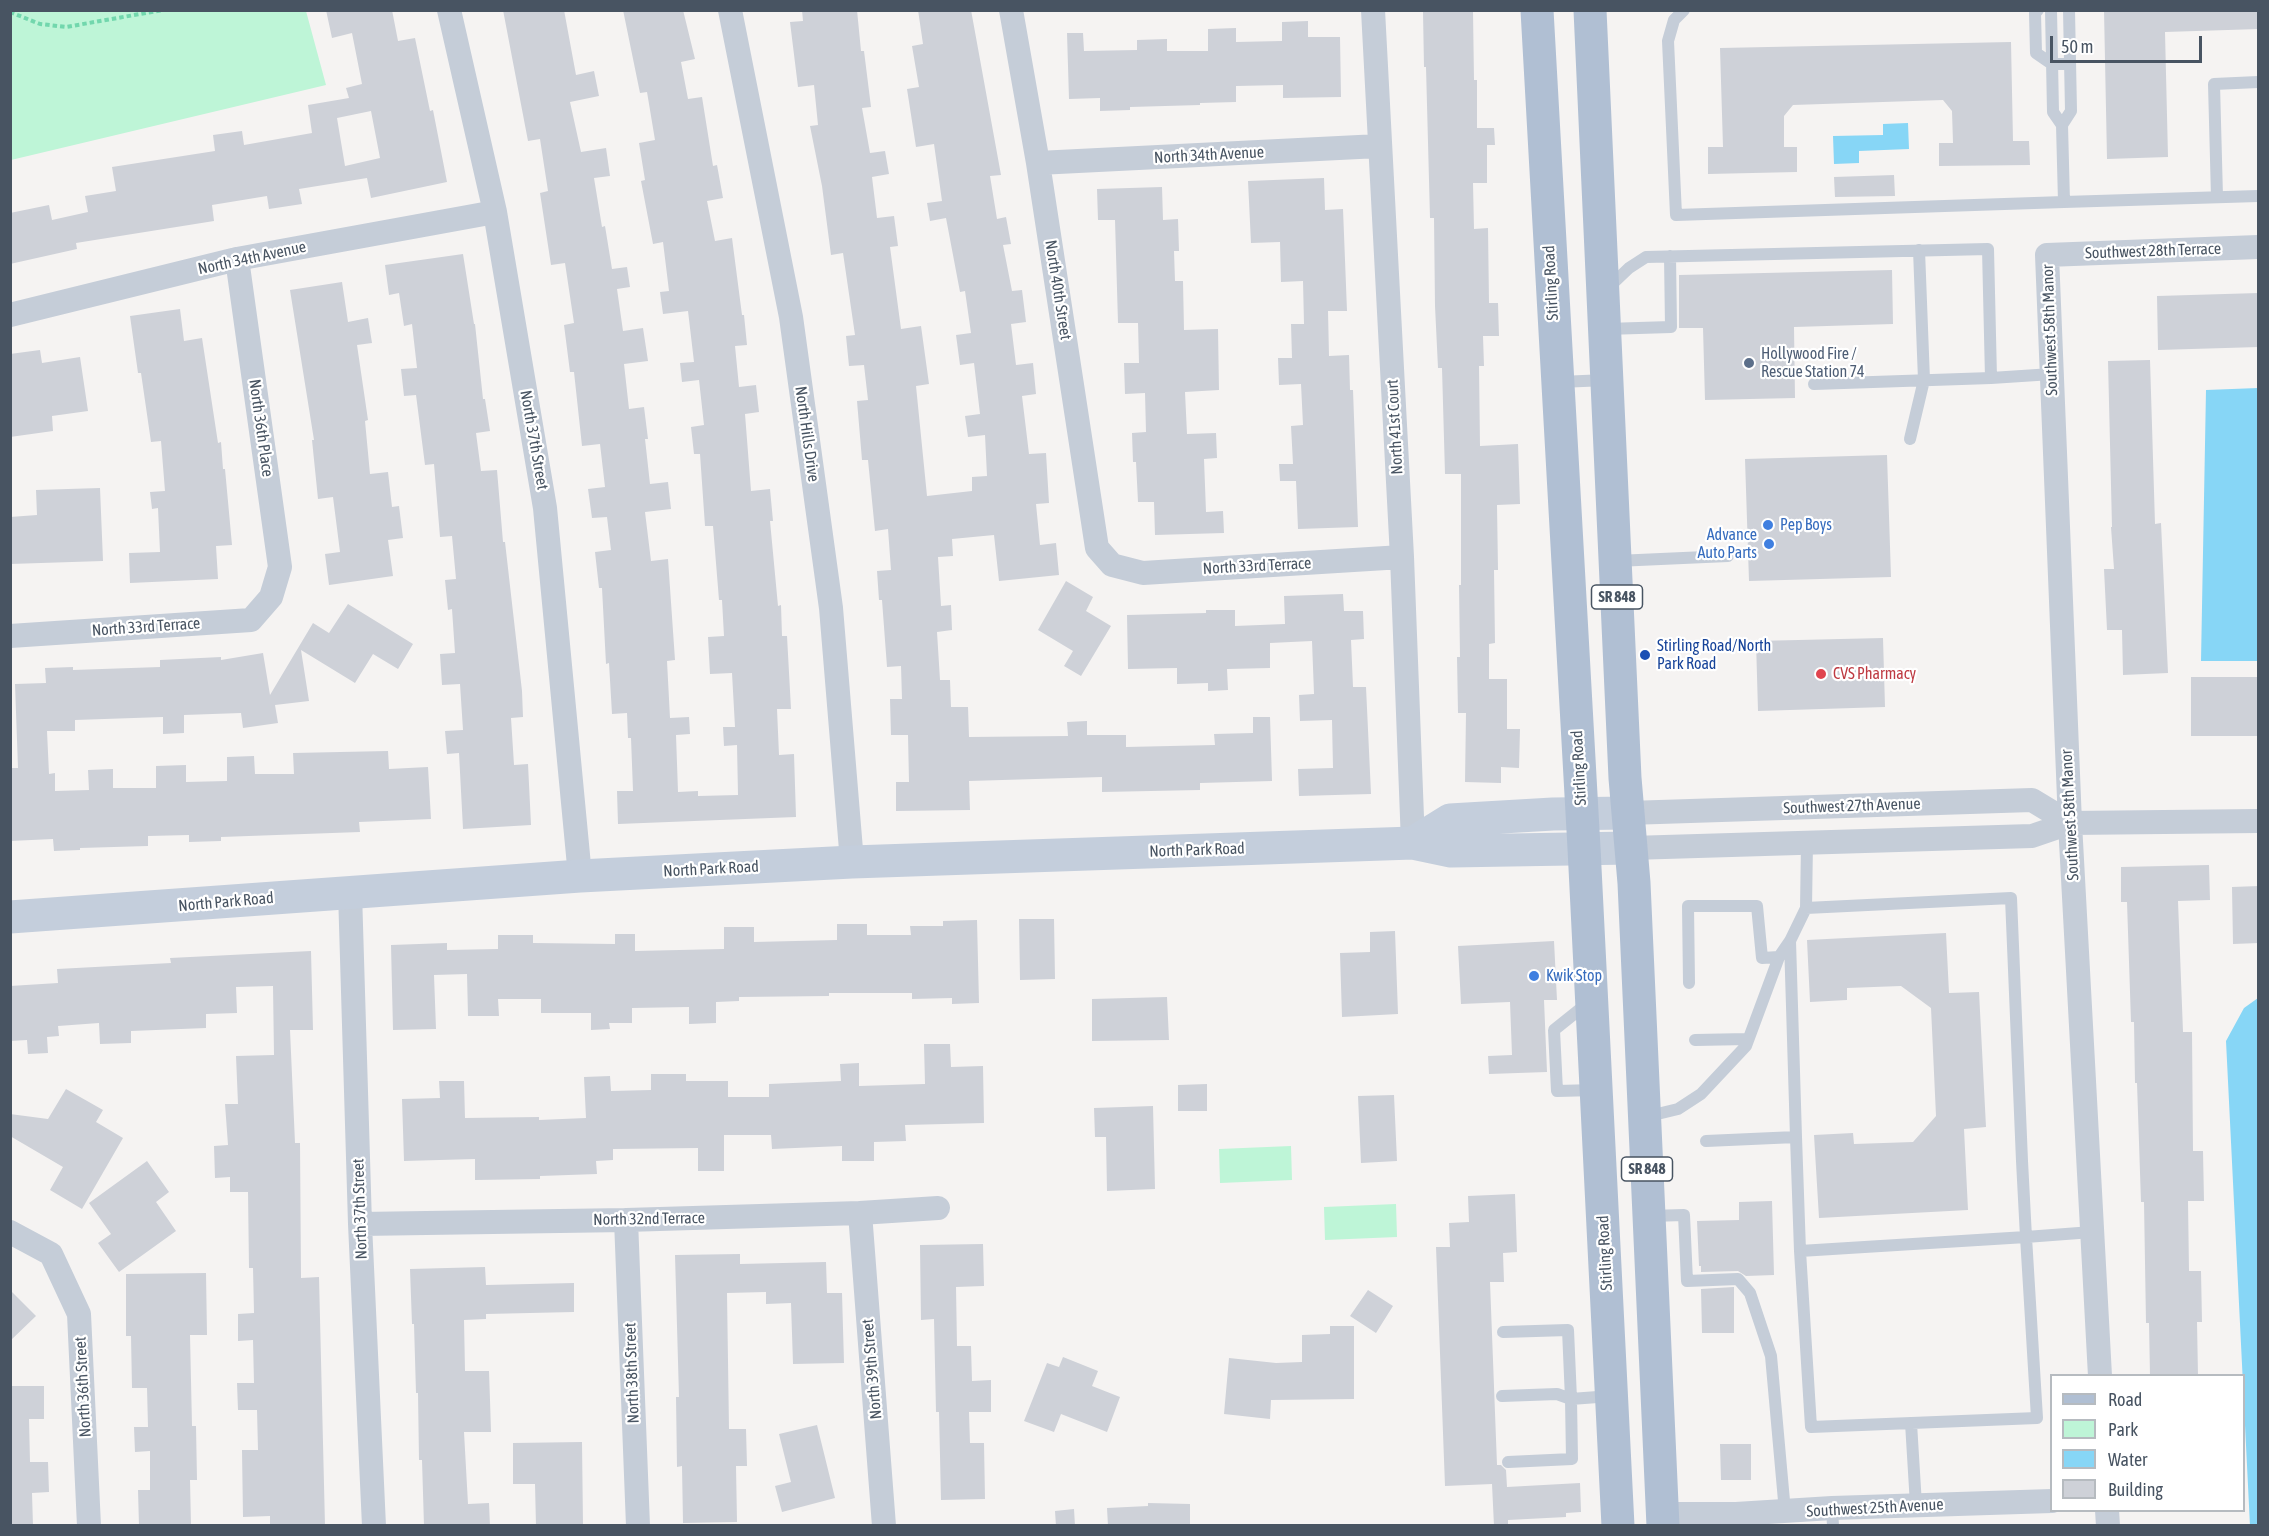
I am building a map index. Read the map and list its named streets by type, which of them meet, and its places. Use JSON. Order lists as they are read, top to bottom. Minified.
{"streets":{"main road":["Stirling Road","SR 848"],"street":["North 34th Avenue","Southwest 28th Terrace","North 40th Street","Southwest 58th Manor","North 41st Court","North 36th Place","North Hills Drive","North 37th Street","North 33rd Terrace","Southwest 27th Avenue","North Park Road","North 32nd Terrace","North 39th Street","North 38th Street","North 36th Street","Southwest 25th Avenue"]},"crossings":[["North 34th Avenue","North 40th Street"],["North 34th Avenue","North 41st Court"],["North 34th Avenue","North 36th Place"],["North 34th Avenue","North 37th Street"],["Southwest 28th Terrace","Southwest 58th Manor"],["Stirling Road","North Park Road"],["North 40th Street","North 33rd Terrace"],["Southwest 58th Manor","Southwest 27th Avenue"],["North 41st Court","North 33rd Terrace"],["North 41st Court","North Park Road"],["North 36th Place","North 33rd Terrace"],["North Hills Drive","North Park Road"],["North 37th Street","North Park Road"],["North 37th Street","North 32nd Terrace"],["SR 848","Southwest 27th Avenue"],["SR 848","North Park Road"],["SR 848","Southwest 25th Avenue"],["Southwest 27th Avenue","North Park Road"],["North 32nd Terrace","North 39th Street"],["North 32nd Terrace","North 38th Street"]],"places":["Hollywood Fire / Rescue Station 74","Pep Boys","Advance Auto Parts","Stirling Road/North Park Road","CVS Pharmacy","Kwik Stop"],"legend":["Road","Park","Water","Building"],"scale_bar":"50 m"}
